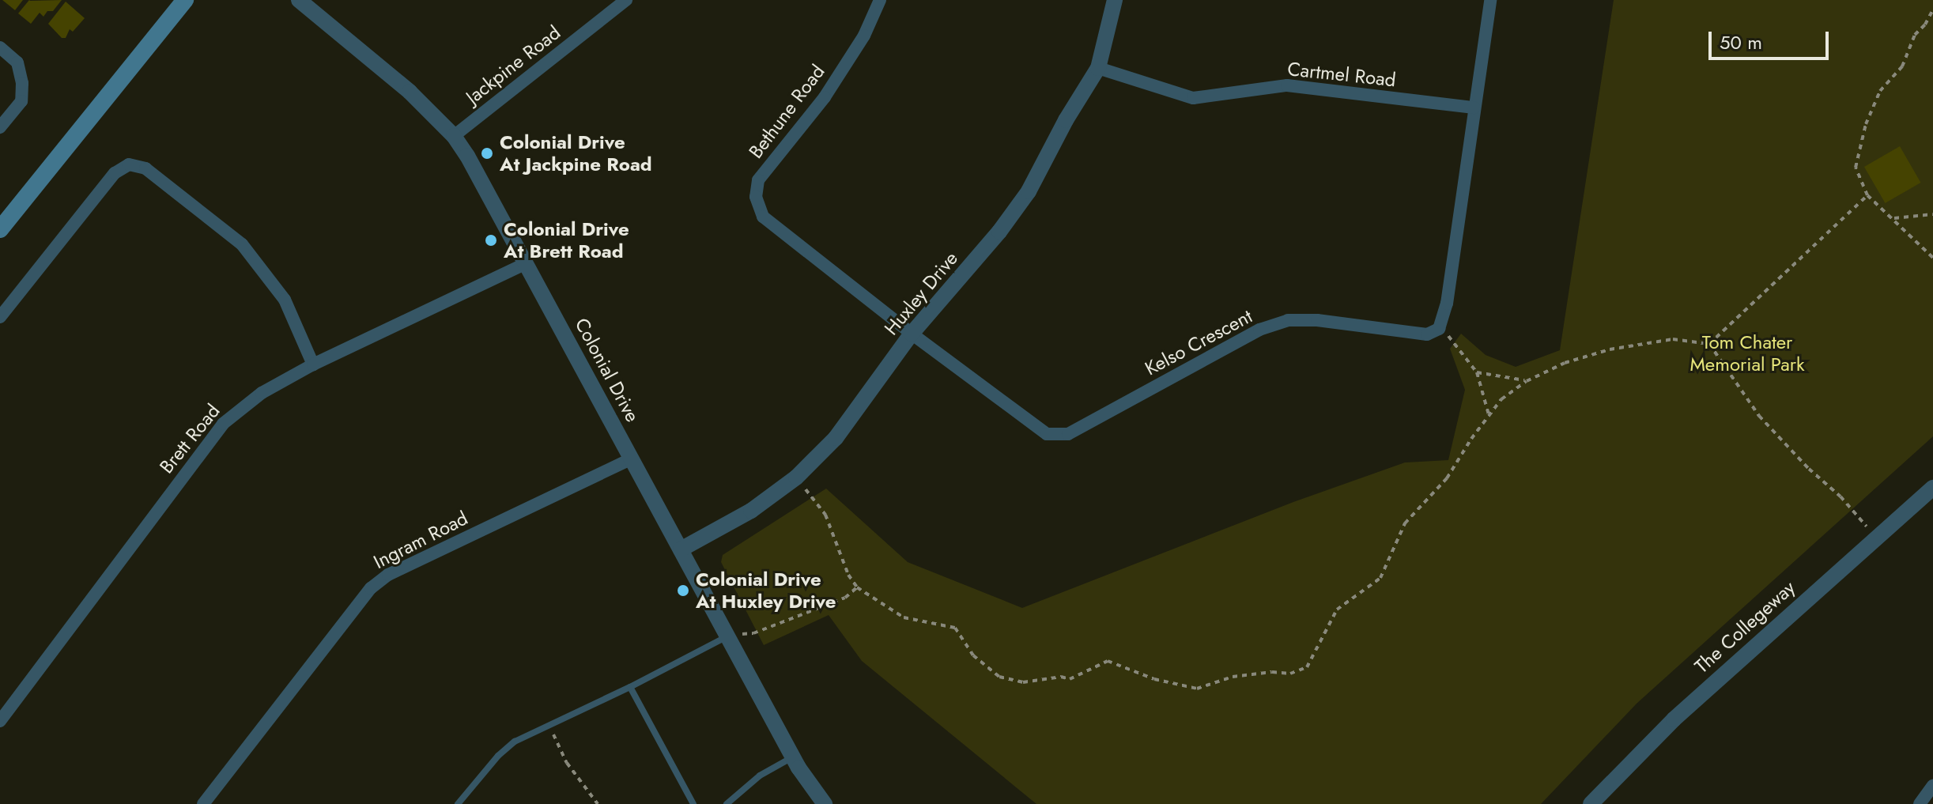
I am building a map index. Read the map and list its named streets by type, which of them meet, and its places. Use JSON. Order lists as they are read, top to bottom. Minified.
{"streets":{"street":["Jackpine Road","Cartmel Road","Bethune Road","Huxley Drive","Kelso Crescent","Colonial Drive","Brett Road","Ingram Road","The Collegeway"]},"crossings":[["Jackpine Road","Colonial Drive"],["Cartmel Road","Huxley Drive"],["Bethune Road","Huxley Drive"],["Bethune Road","Kelso Crescent"],["Huxley Drive","Kelso Crescent"],["Huxley Drive","Colonial Drive"],["Colonial Drive","Brett Road"],["Colonial Drive","Ingram Road"]],"parks":["Tom Chater Memorial Park"],"places":["Colonial Drive At Jackpine Road","Colonial Drive At Brett Road","Colonial Drive At Huxley Drive"],"scale_bar":"50 m"}
